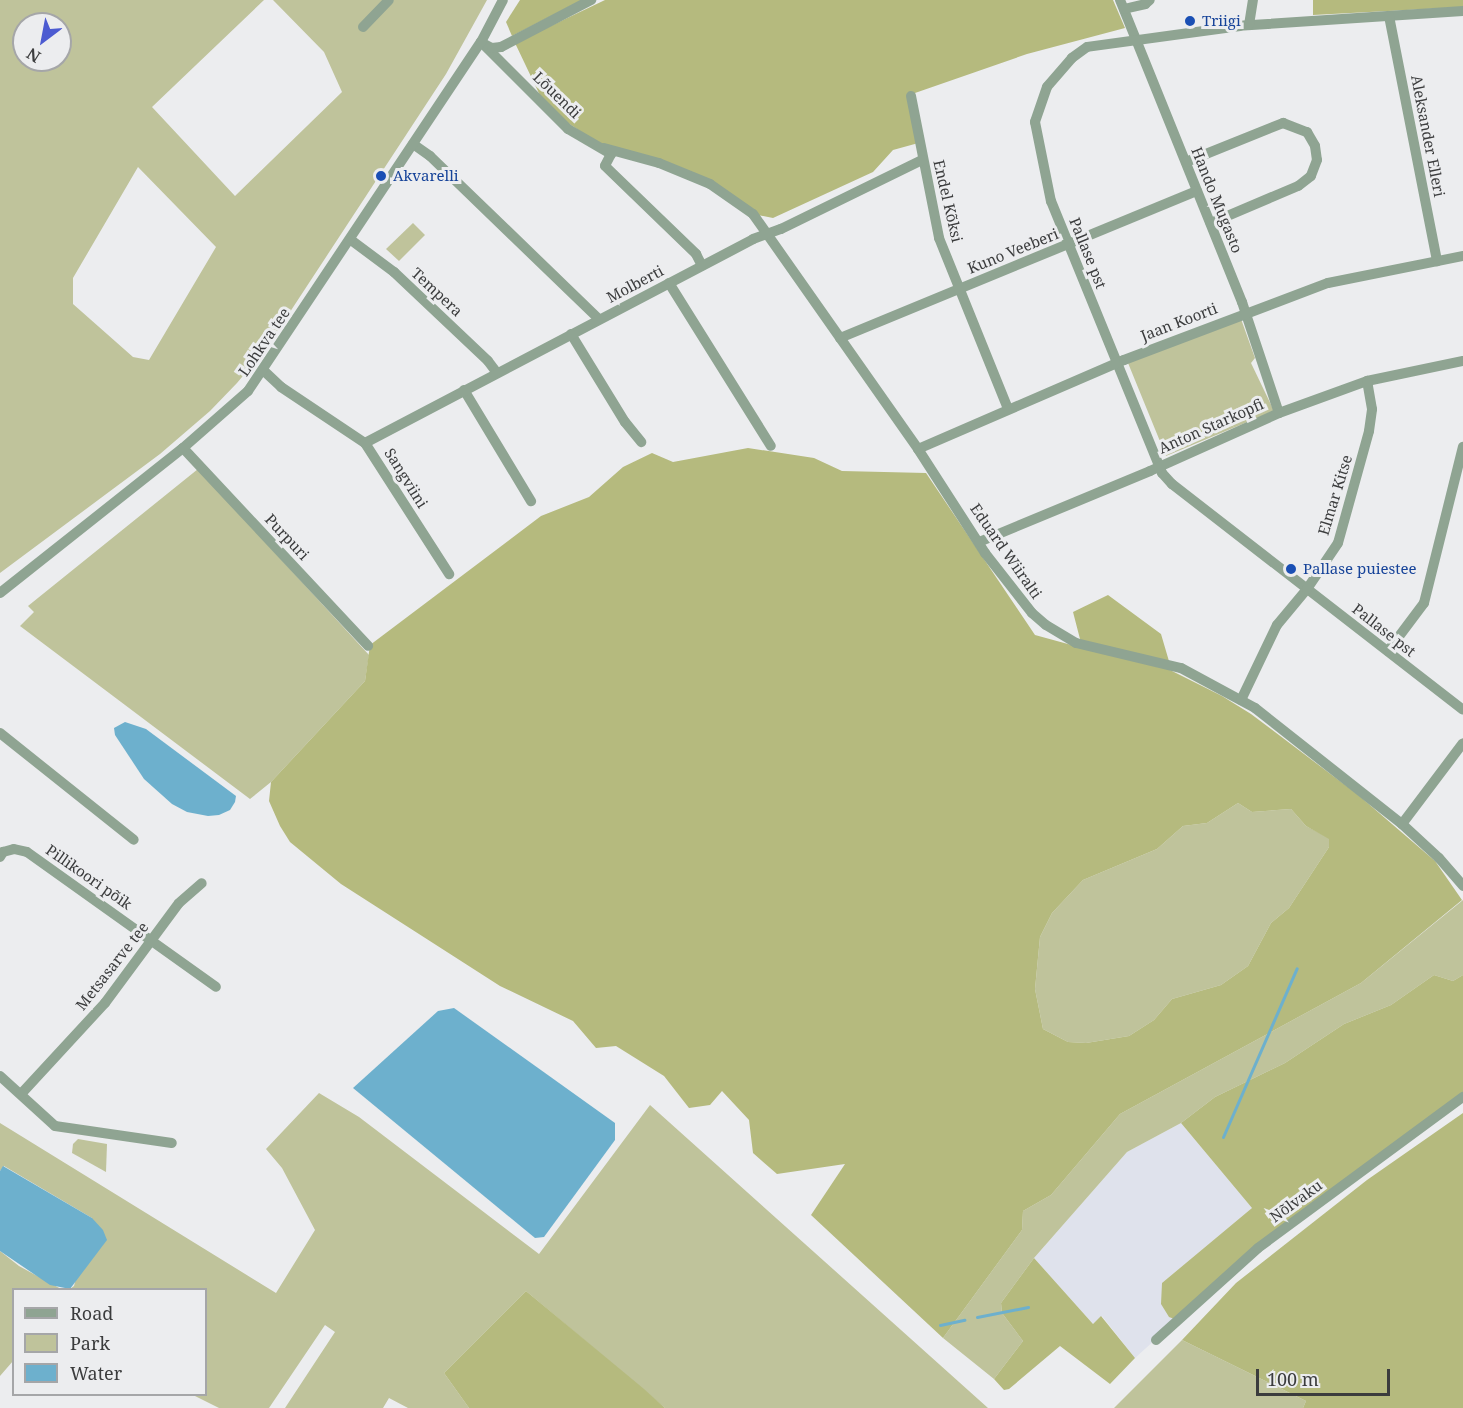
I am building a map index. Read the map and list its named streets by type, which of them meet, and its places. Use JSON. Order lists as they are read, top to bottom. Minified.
{"streets":{"street":["Lõuendi","Aleksander Elleri","Hando Mugasto","Endel Kõksi","Kuno Veeberi","Pallase pst","Molberti","Tempera","Jaan Koorti","Lohkva tee","Anton Starkopfi","Sangviini","Elmar Kitse","Purpuri","Eduard Wiiralti","Pillikoori põik","Metsasarve tee","Nõlvaku"]},"crossings":[["Lõuendi","Lohkva tee"],["Lõuendi","Eduard Wiiralti"],["Aleksander Elleri","Pallase pst"],["Aleksander Elleri","Jaan Koorti"],["Hando Mugasto","Kuno Veeberi"],["Hando Mugasto","Pallase pst"],["Hando Mugasto","Jaan Koorti"],["Hando Mugasto","Anton Starkopfi"],["Endel Kõksi","Kuno Veeberi"],["Endel Kõksi","Molberti"],["Endel Kõksi","Jaan Koorti"],["Kuno Veeberi","Pallase pst"],["Kuno Veeberi","Eduard Wiiralti"],["Pallase pst","Jaan Koorti"],["Pallase pst","Anton Starkopfi"],["Pallase pst","Elmar Kitse"],["Molberti","Tempera"],["Molberti","Sangviini"],["Molberti","Eduard Wiiralti"],["Tempera","Lohkva tee"],["Jaan Koorti","Eduard Wiiralti"],["Lohkva tee","Sangviini"],["Lohkva tee","Purpuri"],["Anton Starkopfi","Elmar Kitse"],["Anton Starkopfi","Eduard Wiiralti"],["Elmar Kitse","Eduard Wiiralti"],["Pillikoori põik","Metsasarve tee"]],"places":["Triigi","Akvarelli","Pallase puiestee"],"legend":["Road","Park","Water"],"scale_bar":"100 m","north":"bottom left"}
